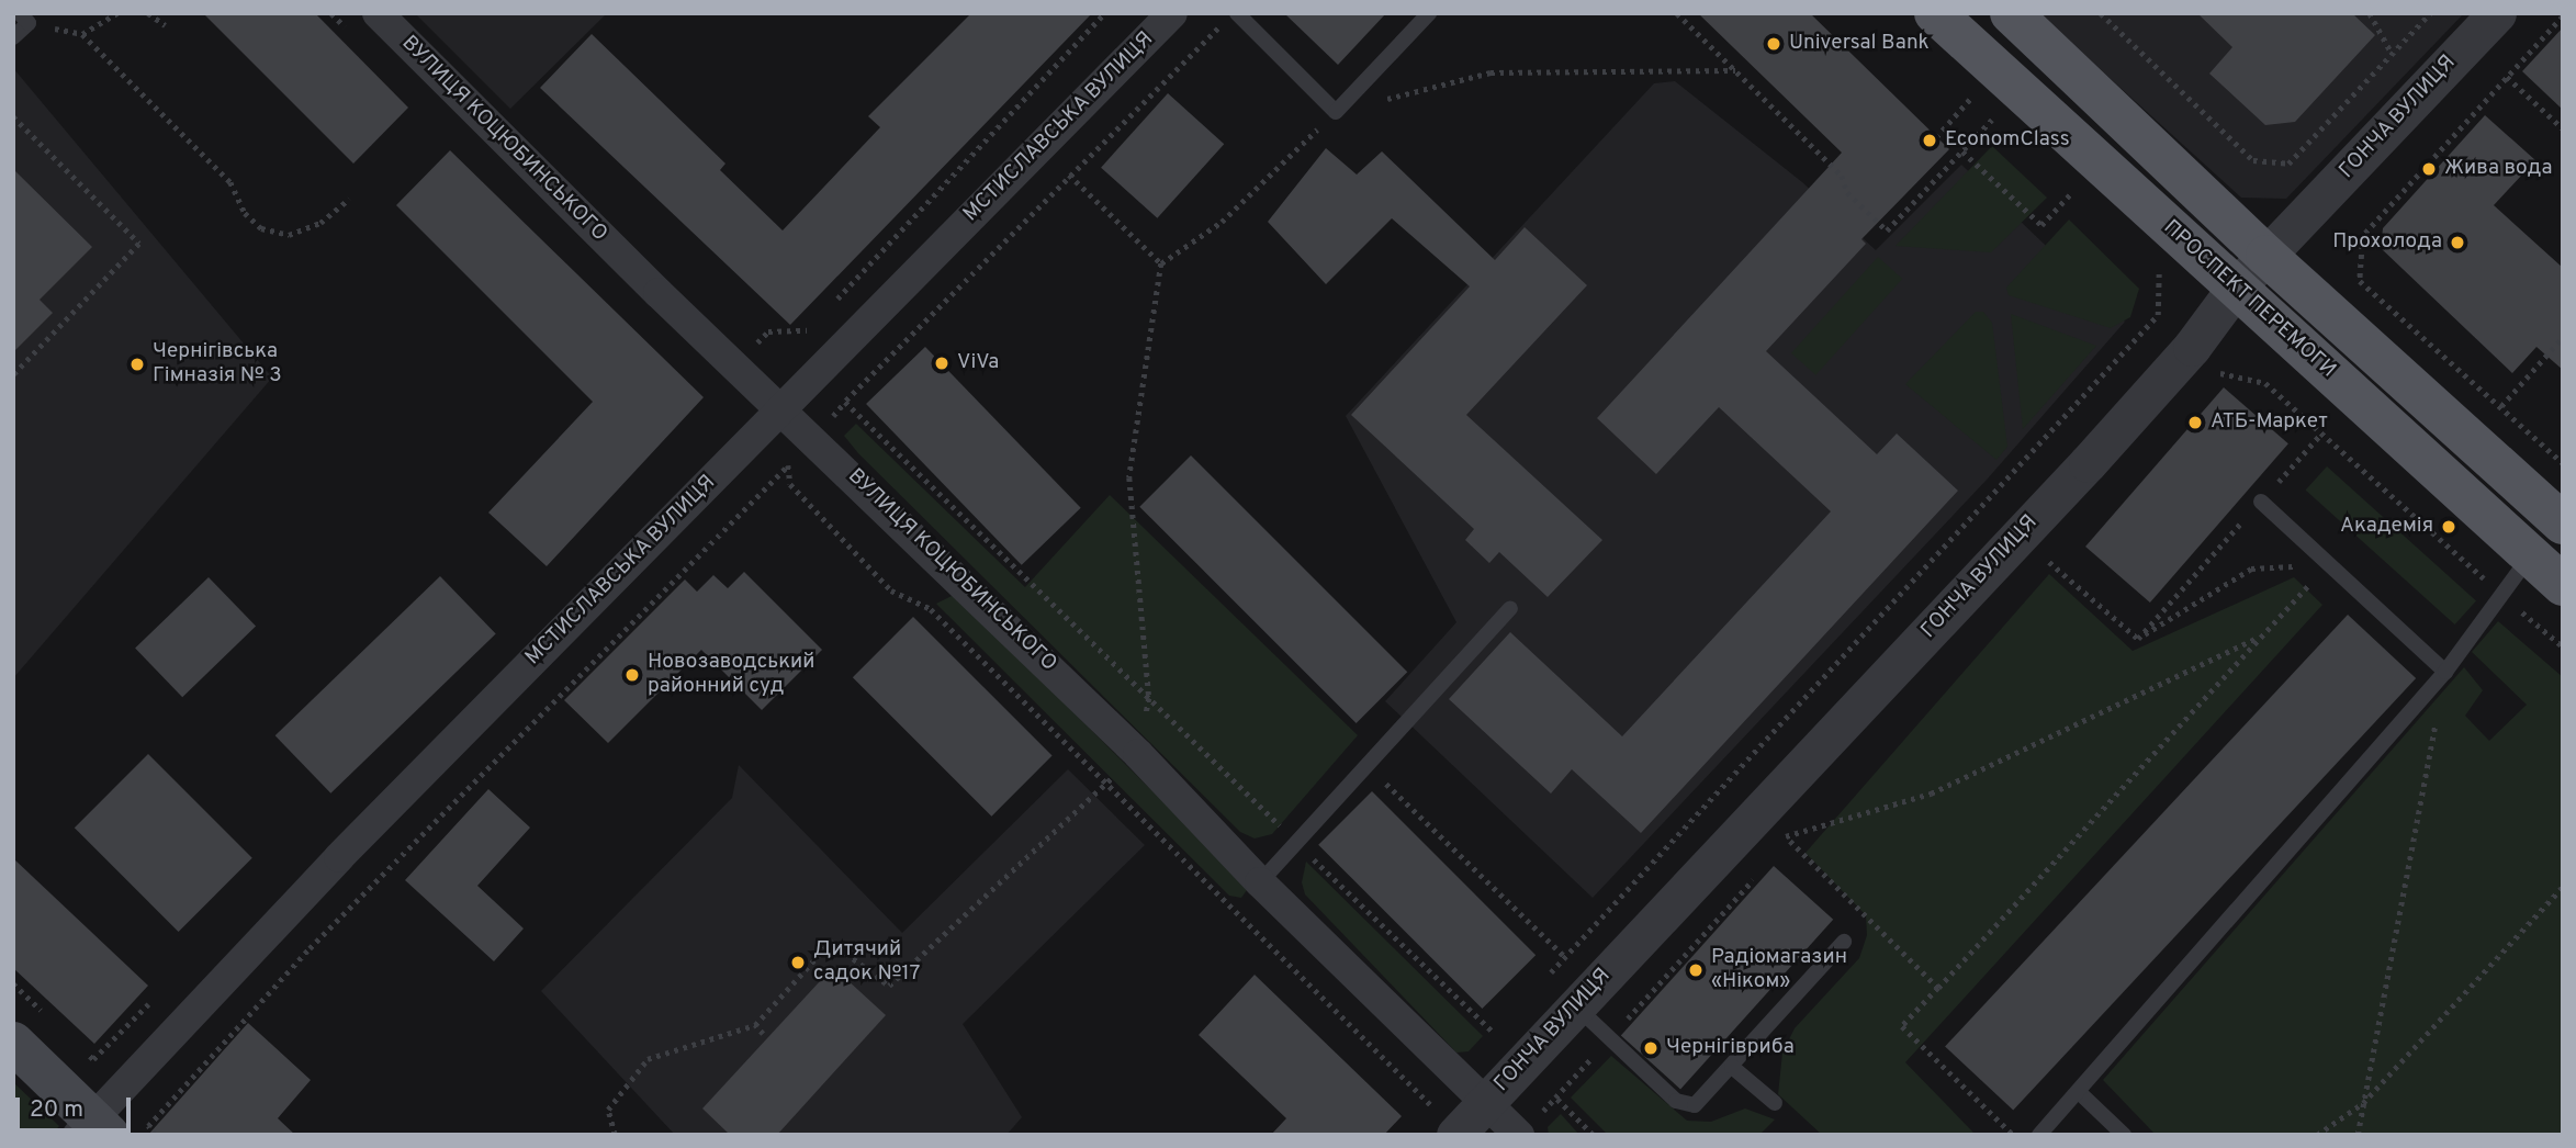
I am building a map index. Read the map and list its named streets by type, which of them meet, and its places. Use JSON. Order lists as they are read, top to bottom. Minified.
{"streets":{"main road":["ПРОСПЕКТ ПЕРЕМОГИ"],"street":["ГОНЧА ВУЛИЦЯ","МСТИСЛАВСЬКА ВУЛИЦЯ","ВУЛИЦЯ КОЦЮБИНСЬКОГО"]},"crossings":[["ГОНЧА ВУЛИЦЯ","ВУЛИЦЯ КОЦЮБИНСЬКОГО"],["ГОНЧА ВУЛИЦЯ","ПРОСПЕКТ ПЕРЕМОГИ"],["МСТИСЛАВСЬКА ВУЛИЦЯ","ВУЛИЦЯ КОЦЮБИНСЬКОГО"]],"places":["Universal Bank","EconomClass","Жива вода","Прохолода","ViVa","Чернігівська Гімназія № 3","АТБ-Маркет","Академія","Новозаводський районний суд","Дитячий садок №17","Радіомагазин «Ніком»","Чернігівриба"],"scale_bar":"20 m"}
